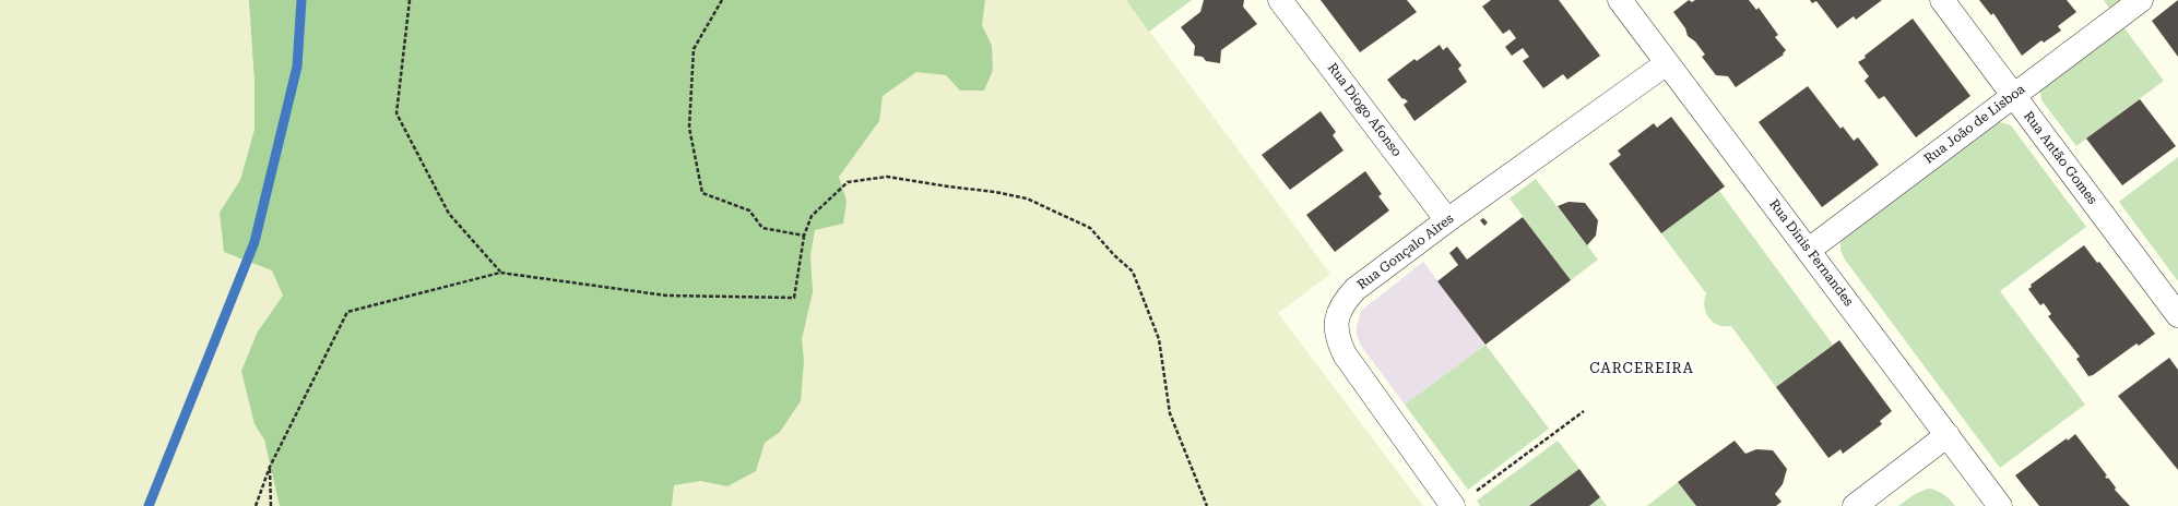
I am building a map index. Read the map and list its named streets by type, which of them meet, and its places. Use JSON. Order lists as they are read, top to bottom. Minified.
{"streets":{"street":["Rua Diogo Afonso","Rua João de Lisboa","Rua Antão Gomes","Rua Gonçalo Aires","Rua Dinis Fernandes"]},"crossings":[["Rua Diogo Afonso","Rua Gonçalo Aires"],["Rua João de Lisboa","Rua Antão Gomes"],["Rua João de Lisboa","Rua Dinis Fernandes"],["Rua Gonçalo Aires","Rua Dinis Fernandes"]],"districts":["CARCEREIRA"]}
